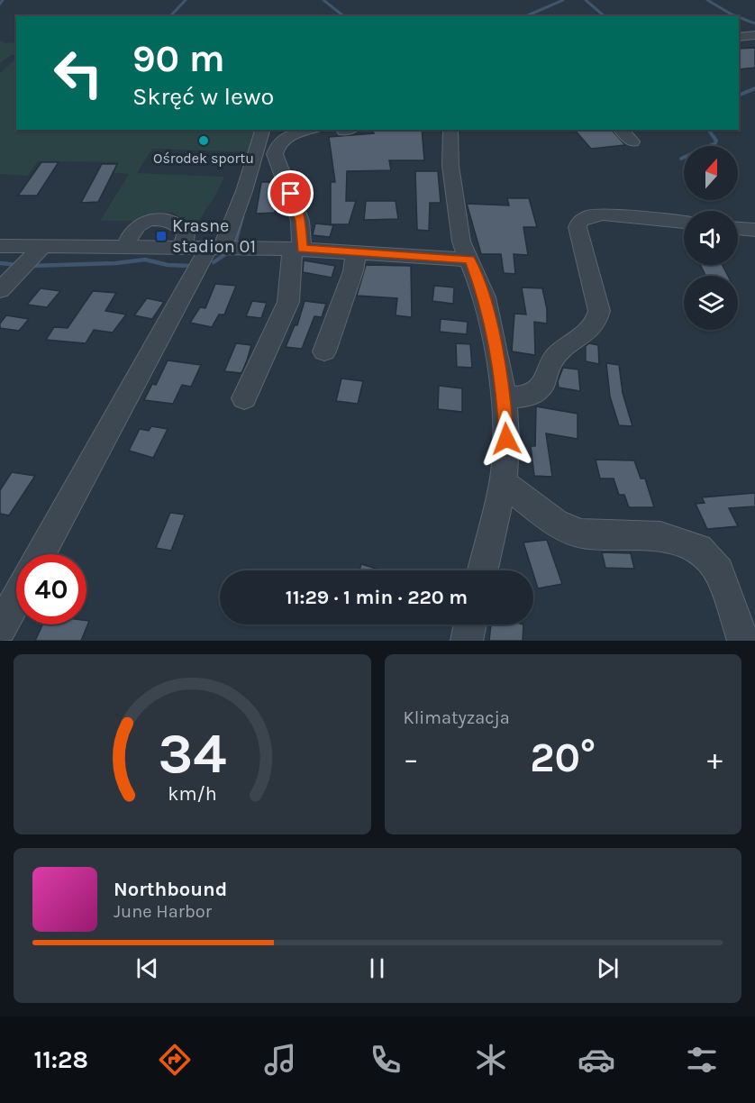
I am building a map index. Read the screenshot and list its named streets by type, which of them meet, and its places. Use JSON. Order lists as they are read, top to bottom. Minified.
{"places":{"other":["Ośrodek sportu"],"transit":["Krasne stadion 01"]},"north":"top","page":{"turn":["90 m","Skręć w lewo"],"limit":"40","trip":"11:29 · 1 min · 220 m","tile":"Klimatyzacja","heat":["−","20°","+"],"song":["Northbound","June Harbor"],"tabs":"11:28","gauge":["34","km/h"]}}
